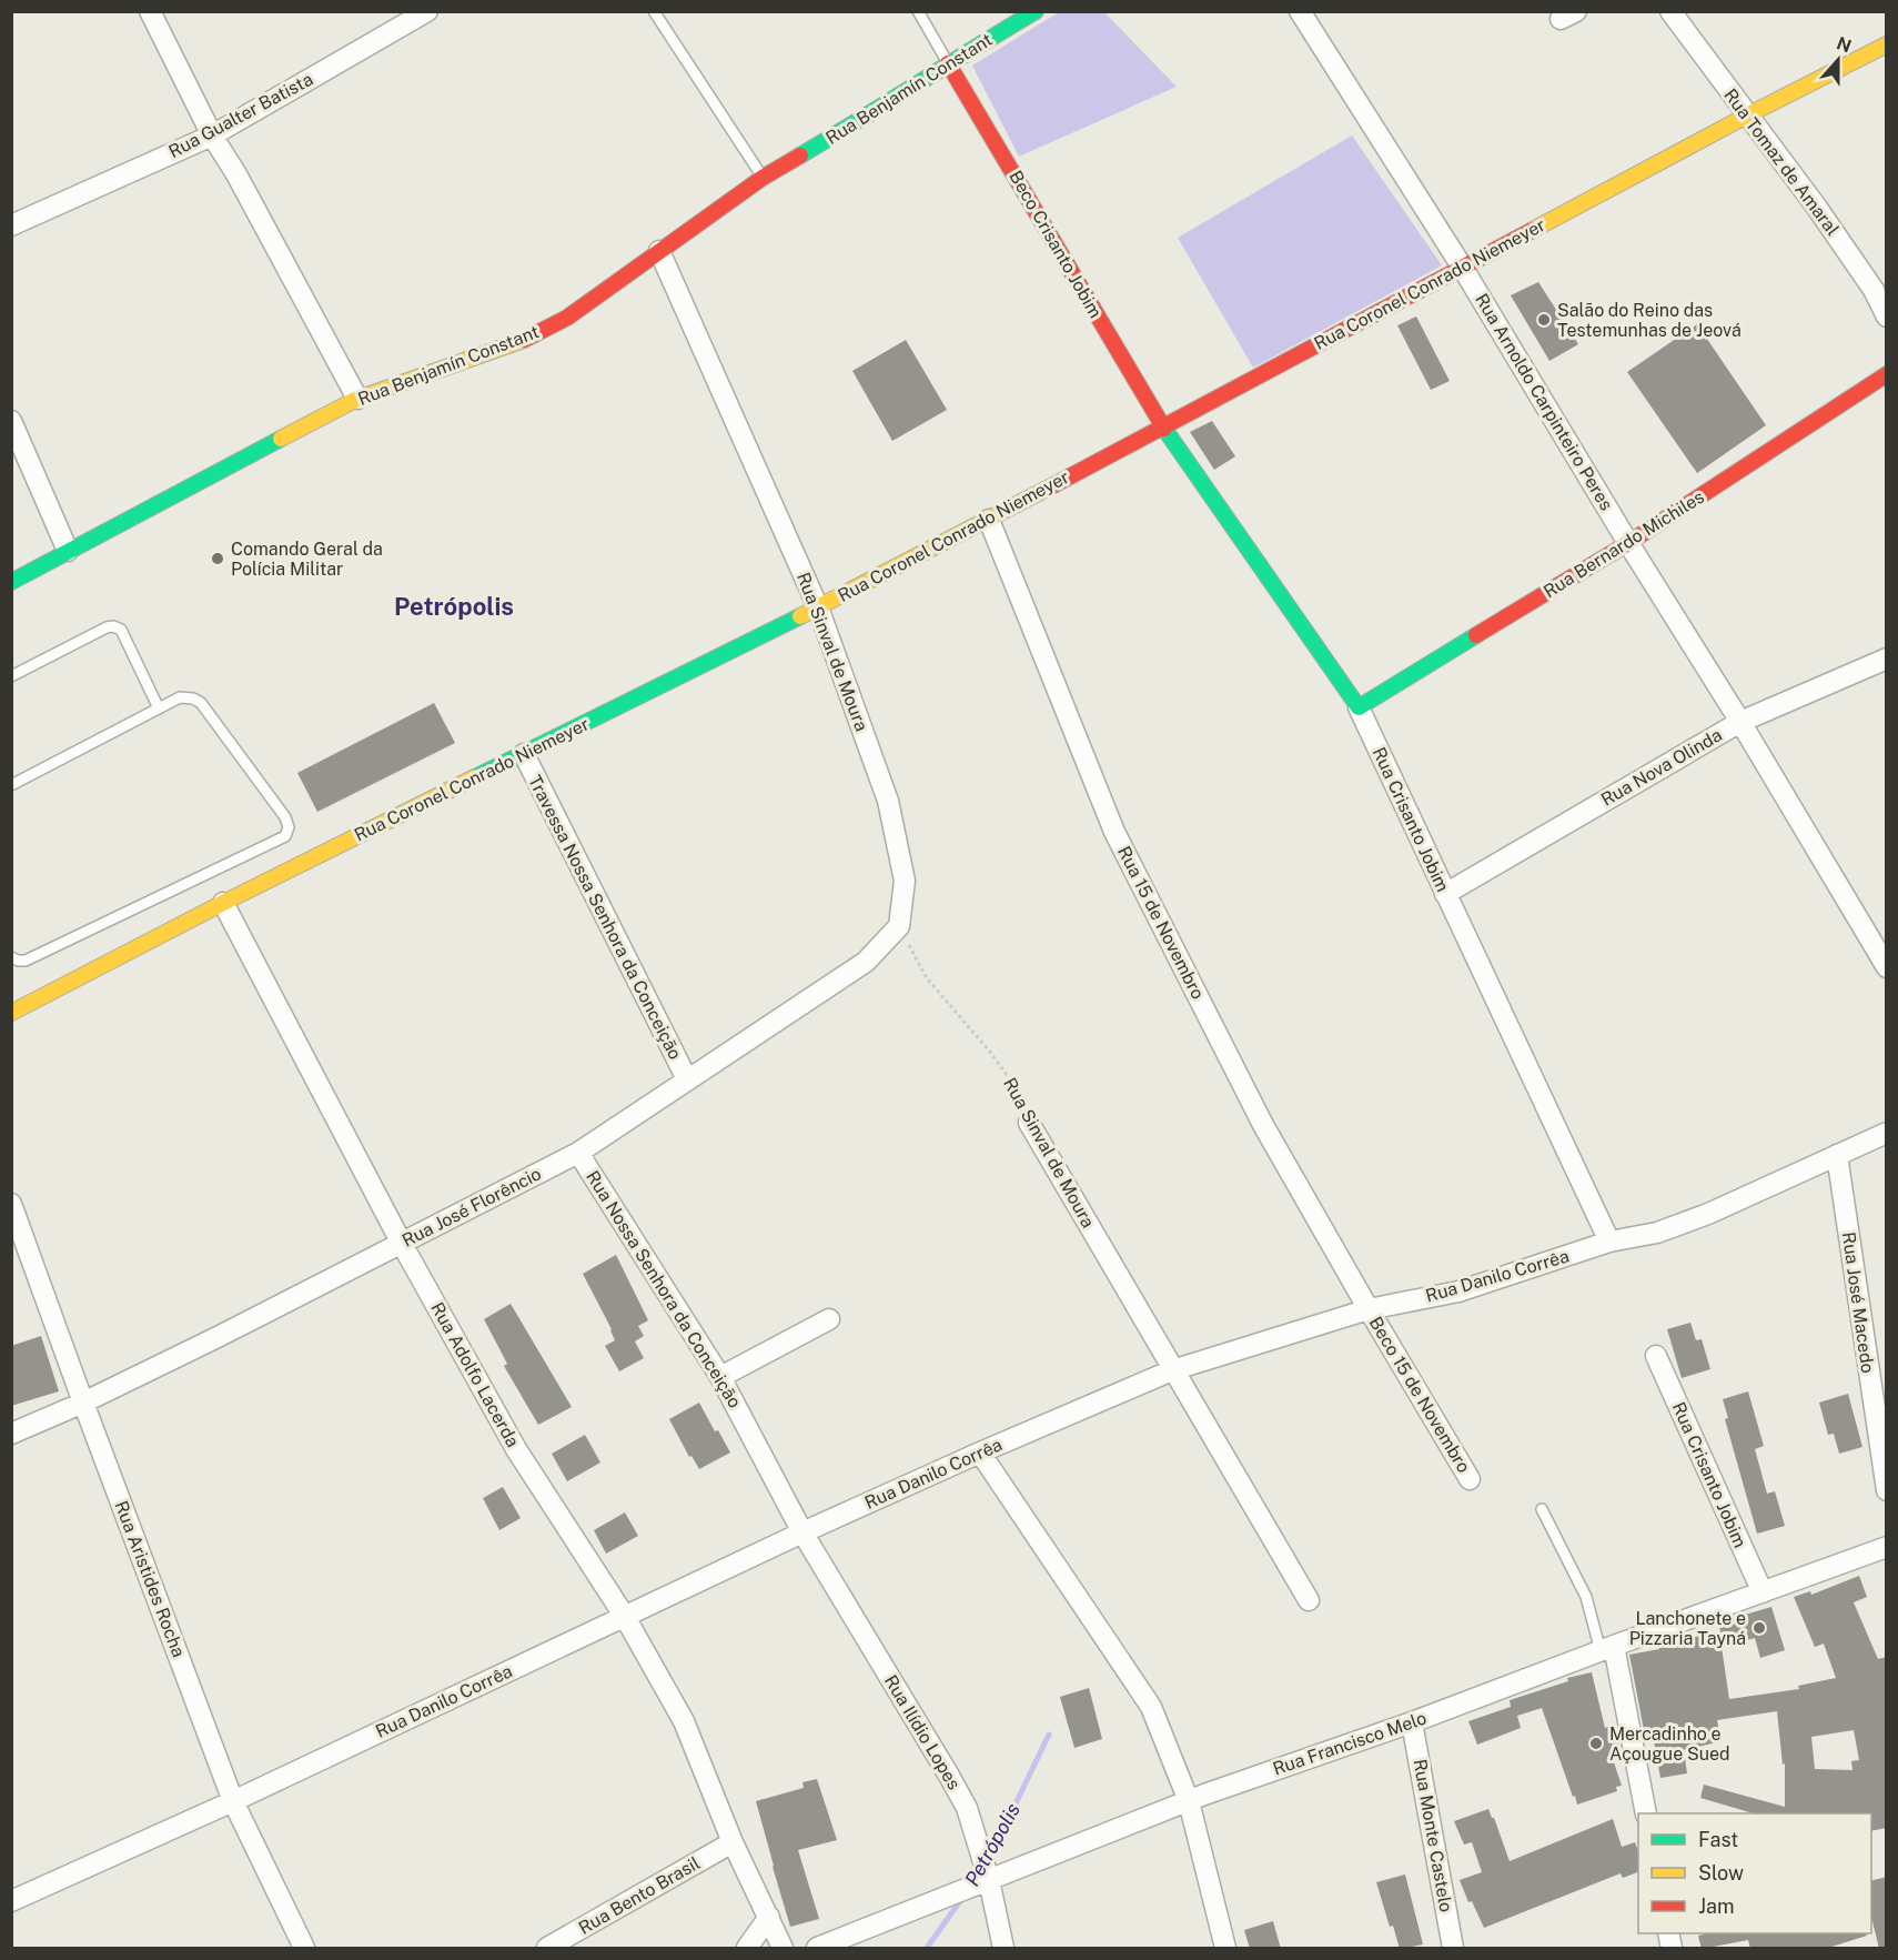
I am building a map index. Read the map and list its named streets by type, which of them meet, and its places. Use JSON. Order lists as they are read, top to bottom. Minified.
{"streets":{"street":["Rua Benjamín Constant","Rua Gualter Batista","Rua Tomaz de Amaral","Beco Crisanto Jobim","Rua Coronel Conrado Niemeyer","Rua Arnoldo Carpinteiro Peres","Rua Bernardo Michiles","Rua Sinval de Moura","Rua Nova Olinda","Rua Crisanto Jobim","Travessa Nossa Senhora da Conceição","Rua 15 de Novembro","Rua José Florêncio","Rua Danilo Corrêa","Rua Nossa Senhora da Conceição","Rua José Macedo","Rua Adolfo Lacerda","Beco 15 de Novembro","Rua Aristides Rocha","Rua Ilídio Lopes","Rua Francisco Melo","Rua Monte Castelo","Rua Bento Brasil"]},"crossings":[["Rua Benjamín Constant","Beco Crisanto Jobim"],["Rua Benjamín Constant","Rua Sinval de Moura"],["Rua Tomaz de Amaral","Rua Coronel Conrado Niemeyer"],["Beco Crisanto Jobim","Rua Coronel Conrado Niemeyer"],["Beco Crisanto Jobim","Rua Crisanto Jobim"],["Rua Coronel Conrado Niemeyer","Rua Arnoldo Carpinteiro Peres"],["Rua Coronel Conrado Niemeyer","Rua Sinval de Moura"],["Rua Coronel Conrado Niemeyer","Rua Crisanto Jobim"],["Rua Coronel Conrado Niemeyer","Travessa Nossa Senhora da Conceição"],["Rua Coronel Conrado Niemeyer","Rua 15 de Novembro"],["Rua Coronel Conrado Niemeyer","Rua Adolfo Lacerda"],["Rua Arnoldo Carpinteiro Peres","Rua Bernardo Michiles"],["Rua Arnoldo Carpinteiro Peres","Rua Nova Olinda"],["Rua Bernardo Michiles","Rua Crisanto Jobim"],["Rua Sinval de Moura","Rua José Florêncio"],["Rua Sinval de Moura","Rua Danilo Corrêa"],["Rua Nova Olinda","Rua Crisanto Jobim"],["Rua Crisanto Jobim","Rua Danilo Corrêa"],["Rua Crisanto Jobim","Rua Francisco Melo"],["Travessa Nossa Senhora da Conceição","Rua José Florêncio"],["Rua 15 de Novembro","Rua Danilo Corrêa"],["Rua 15 de Novembro","Beco 15 de Novembro"],["Rua José Florêncio","Rua Nossa Senhora da Conceição"],["Rua José Florêncio","Rua Adolfo Lacerda"],["Rua José Florêncio","Rua Aristides Rocha"],["Rua Danilo Corrêa","Rua Nossa Senhora da Conceição"],["Rua Danilo Corrêa","Rua José Macedo"],["Rua Danilo Corrêa","Rua Adolfo Lacerda"],["Rua Danilo Corrêa","Beco 15 de Novembro"],["Rua Danilo Corrêa","Rua Aristides Rocha"],["Rua Danilo Corrêa","Rua Ilídio Lopes"],["Rua Nossa Senhora da Conceição","Rua Ilídio Lopes"],["Rua Adolfo Lacerda","Rua Bento Brasil"],["Rua Ilídio Lopes","Rua Francisco Melo"],["Rua Francisco Melo","Rua Monte Castelo"]],"districts":["Petrópolis"],"water":["Petrópolis"],"places":["Salão do Reino das Testemunhas de Jeová","Comando Geral da Polícia Militar","Lanchonete e Pizzaria Tayná","Mercadinho e Açougue Sued"],"legend":["Fast","Slow","Jam"],"north":"top"}
